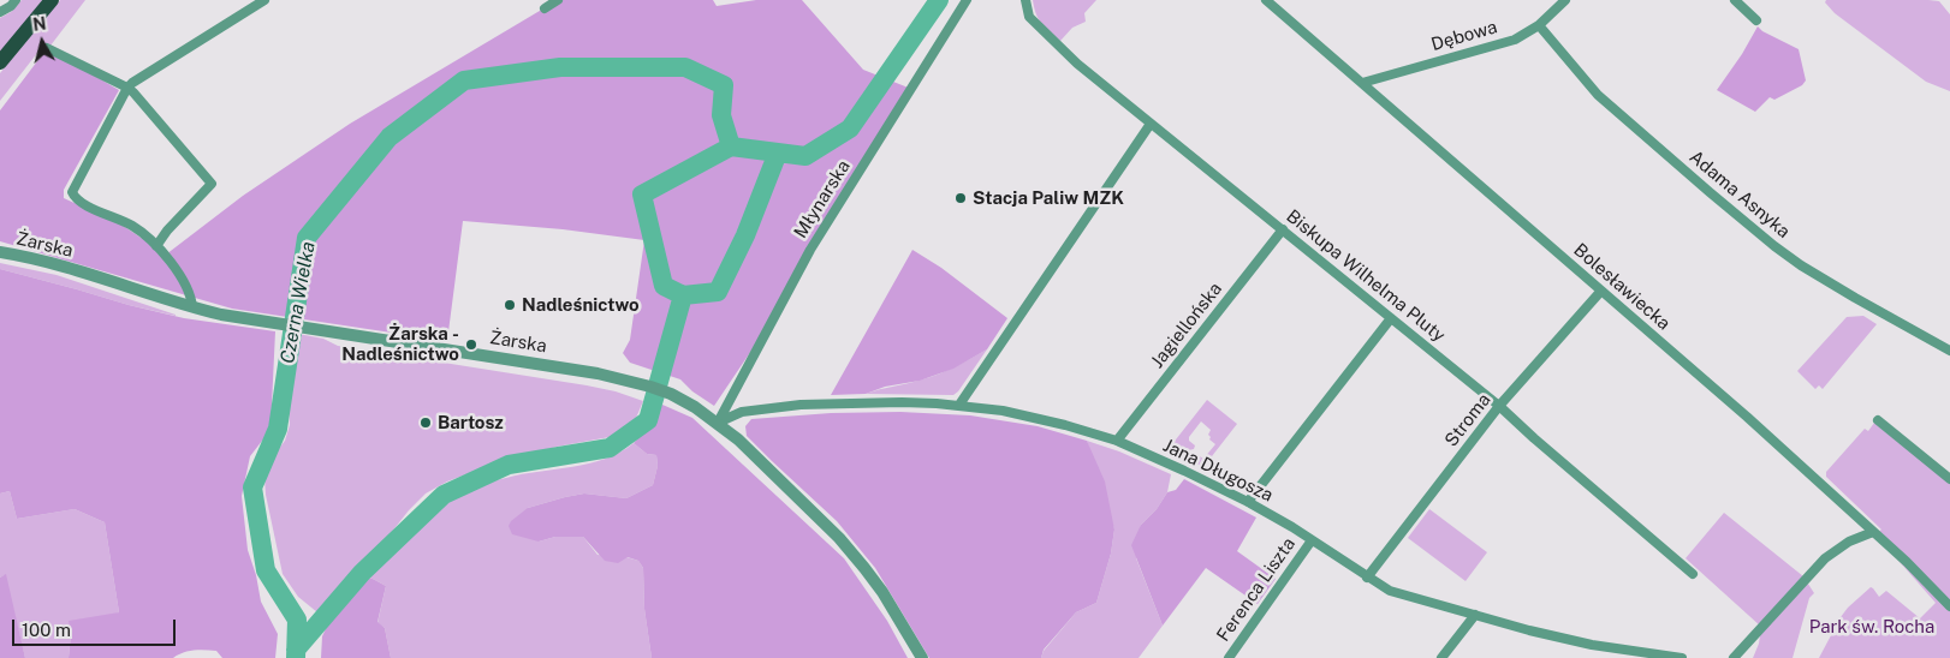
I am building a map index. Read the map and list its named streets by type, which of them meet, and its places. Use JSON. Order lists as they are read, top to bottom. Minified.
{"streets":{"street":["Dębowa","Adama Asnyka","Młynarska","Żarska","Biskupa Wilhelma Pluty","Bolesławiecka","Jagiellońska","Stroma","Jana Długosza","Ferenca Liszta"]},"crossings":[["Dębowa","Adama Asnyka"],["Dębowa","Bolesławiecka"],["Młynarska","Żarska"],["Młynarska","Jana Długosza"],["Żarska","Jana Długosza"],["Biskupa Wilhelma Pluty","Jagiellońska"],["Biskupa Wilhelma Pluty","Stroma"],["Bolesławiecka","Stroma"],["Jagiellońska","Jana Długosza"],["Stroma","Jana Długosza"],["Jana Długosza","Ferenca Liszta"]],"water":["Czerna Wielka"],"parks":["Park św. Rocha"],"places":["Stacja Paliw MZK","Nadleśnictwo","Żarska - Nadleśnictwo","Bartosz"],"scale_bar":"100 m","north":"top"}
